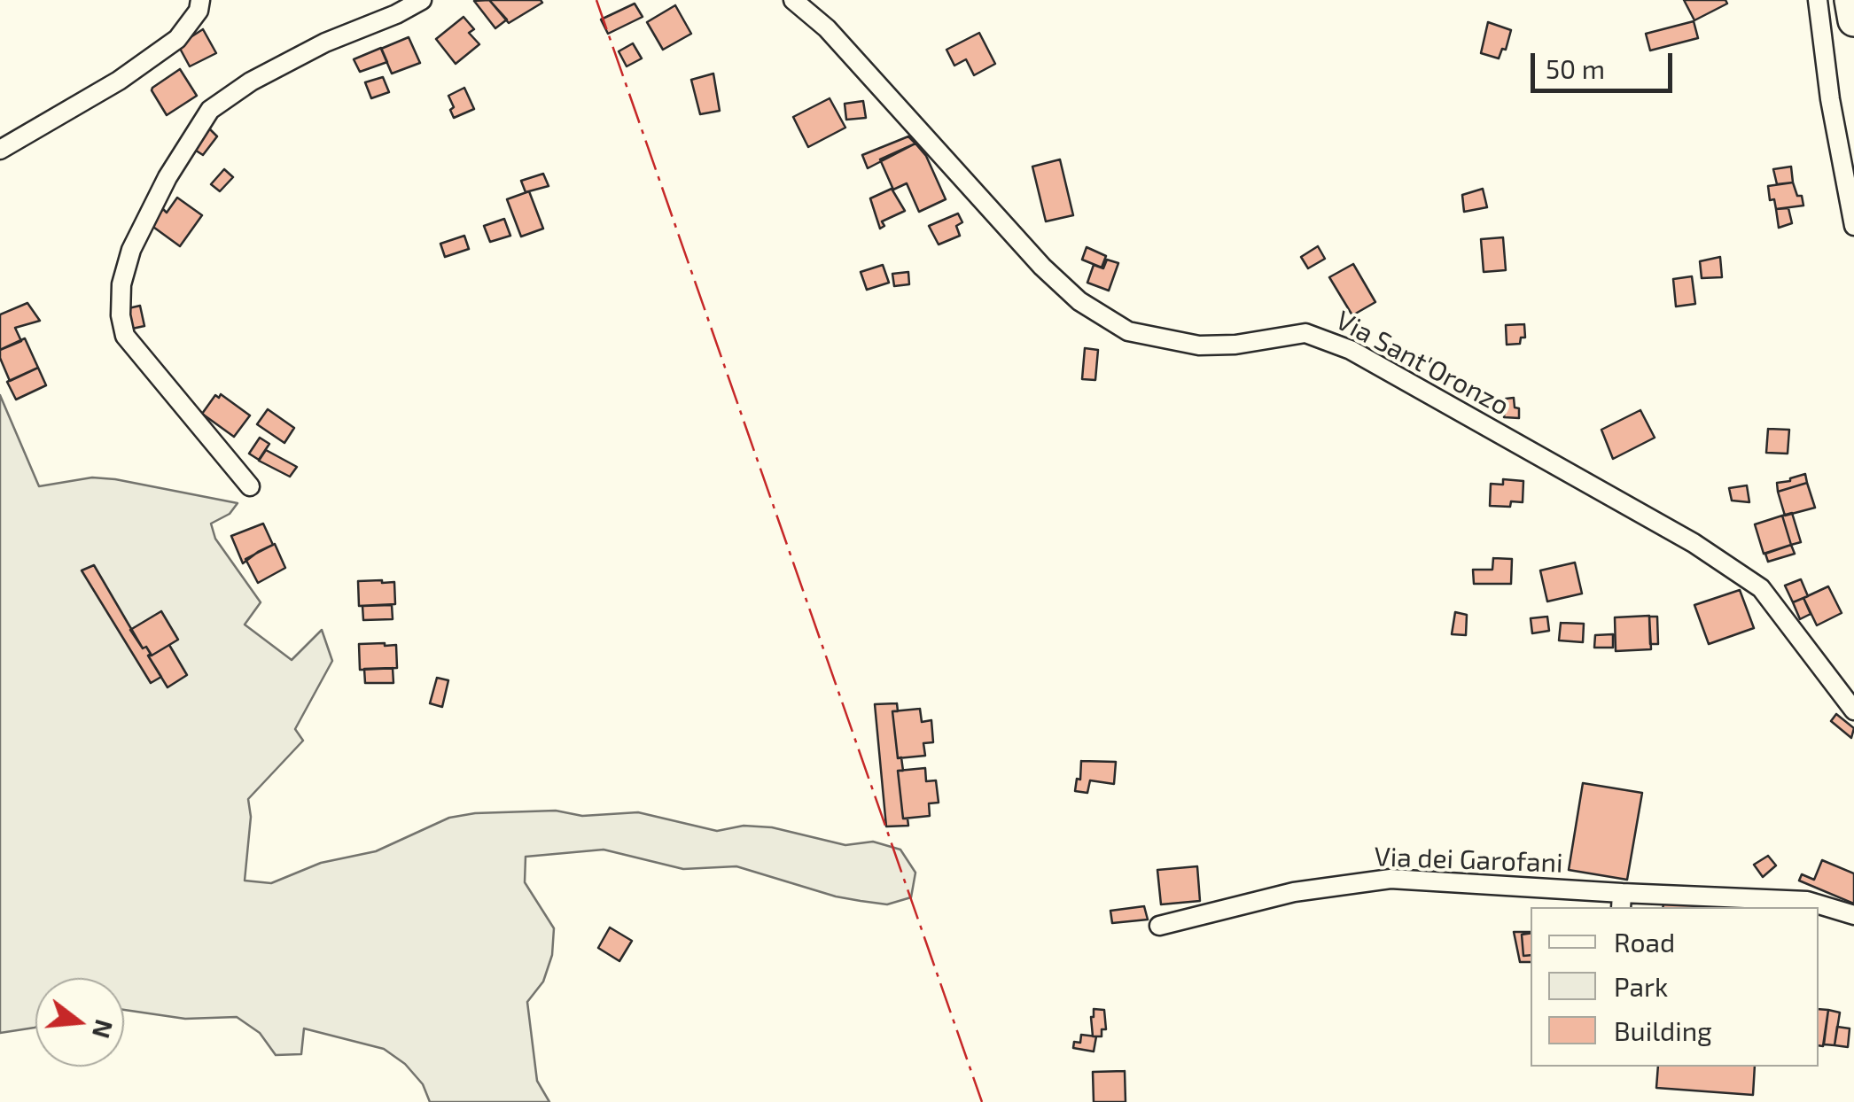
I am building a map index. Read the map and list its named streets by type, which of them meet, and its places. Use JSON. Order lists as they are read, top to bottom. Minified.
{"streets":{"street":["Via Sant'Oronzo","Via dei Garofani"]},"legend":["Road","Park","Building"],"scale_bar":"50 m","north":"right"}
